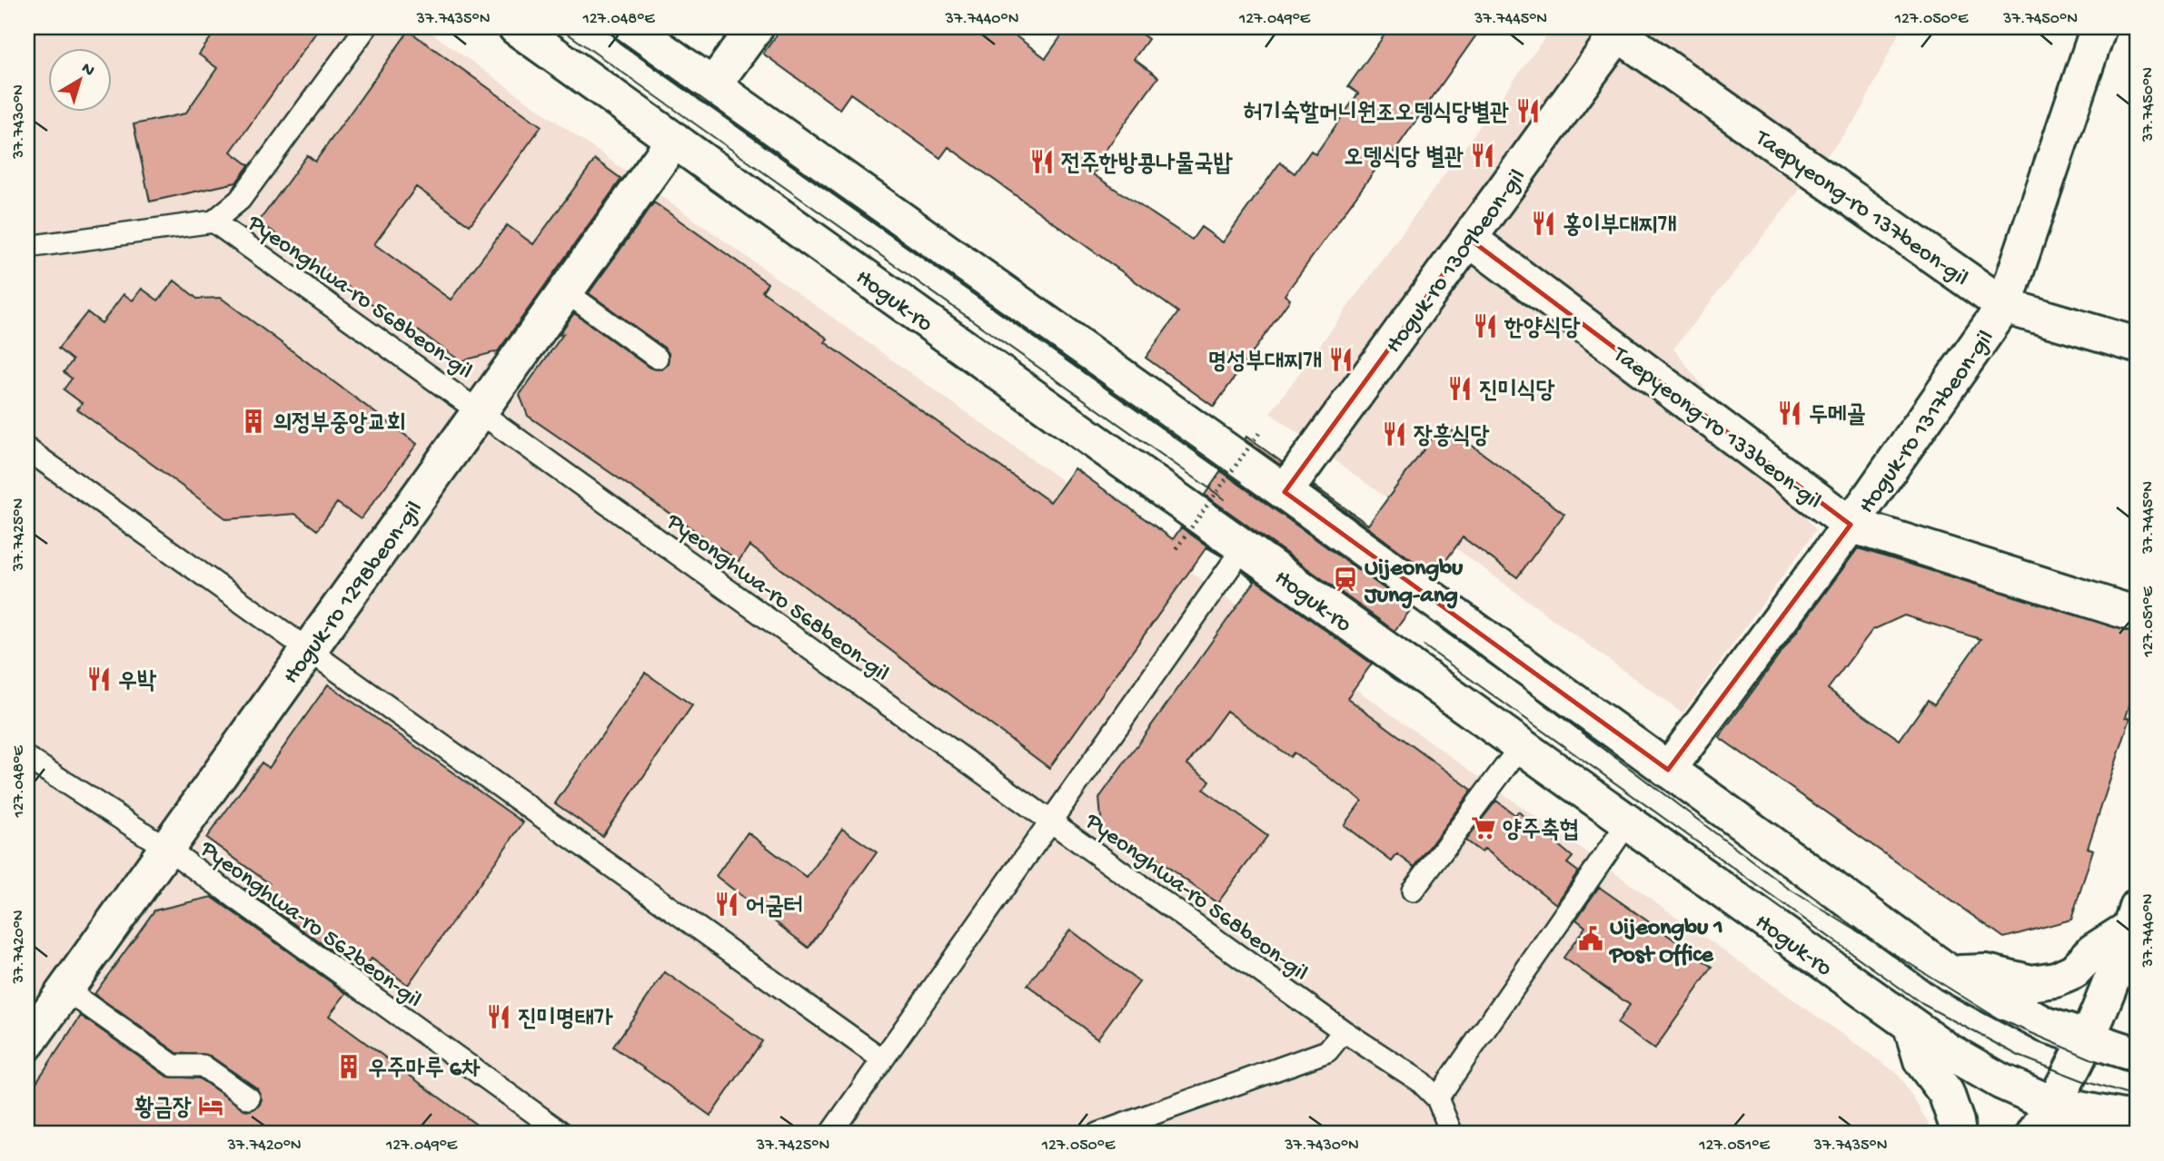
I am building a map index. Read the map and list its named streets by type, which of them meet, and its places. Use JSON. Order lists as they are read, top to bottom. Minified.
{"streets":{"street":["Taepyeong-ro 137beon-gil","Hoguk-ro 1309beon-gil","Hoguk-ro","Hoguk-ro 1317beon-gil","Taepyeong-ro 133beon-gil","Hoguk-ro 1298beon-gil"],"lane":["Pyeonghwa-ro 568beon-gil","Pyeonghwa-ro 562beon-gil"]},"crossings":[["Taepyeong-ro 137beon-gil","Hoguk-ro 1309beon-gil"],["Taepyeong-ro 137beon-gil","Hoguk-ro 1317beon-gil"],["Hoguk-ro 1309beon-gil","Taepyeong-ro 133beon-gil"],["Pyeonghwa-ro 568beon-gil","Hoguk-ro 1298beon-gil"],["Hoguk-ro","Hoguk-ro 1298beon-gil"],["Hoguk-ro 1317beon-gil","Taepyeong-ro 133beon-gil"],["Hoguk-ro 1298beon-gil","Pyeonghwa-ro 562beon-gil"]],"places":{"restaurant":["허기숙할머니원조오뎅식당별관","오뎅식당 별관","전주한방콩나물국밥","홍이부대찌개","한양식당","명성부대찌개","진미식당","두메골","장흥식당","우박","어굼터","진미명태가"],"building":["의정부중앙교회","우주마루 6차"],"station":["Uijeongbu Jung-ang"],"supermarket":["양주축협"],"public building":["Uijeongbu 1 Post Office"],"hotel":["황금장"]},"north":"top right","coordinates":["37.7435°N","127.048°E","37.7440°N","127.049°E","37.7445°N","127.050°E","37.7450°N","37.7430°N","37.7425°N","127.051°E","37.7420°N"]}
